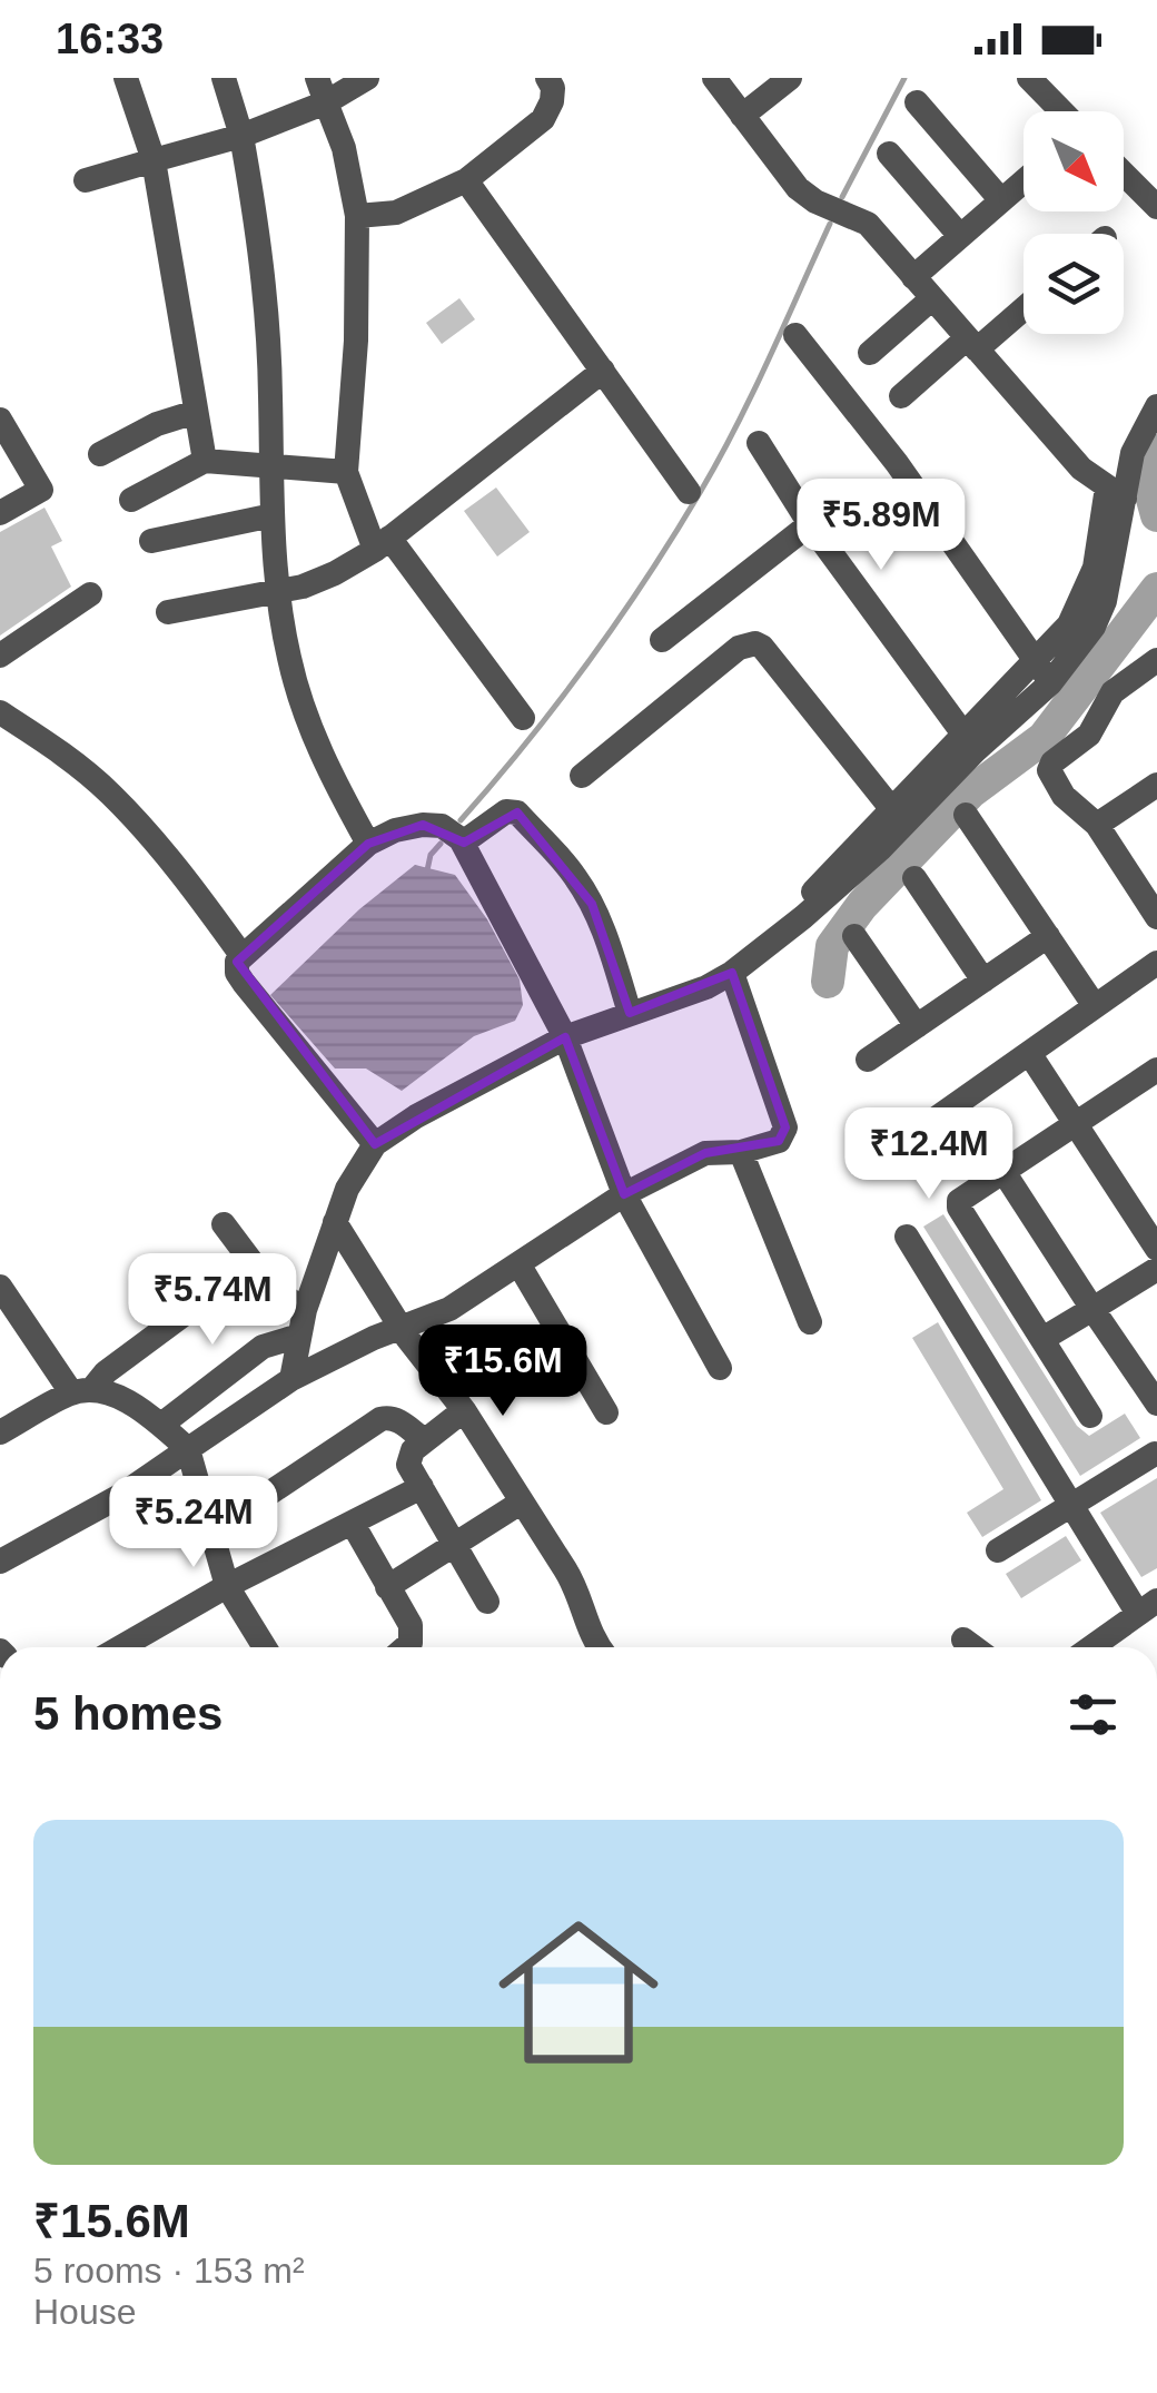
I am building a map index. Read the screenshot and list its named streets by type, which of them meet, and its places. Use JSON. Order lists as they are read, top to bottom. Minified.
{"north":"bottom right","page":{"status":"16:33","price":["₹5.89M","₹12.4M","₹5.74M","₹15.6M","₹5.24M"],"heading":"5 homes","list":[{"name":"₹15.6M","note":"5 rooms · 153 m² · House"}]}}
